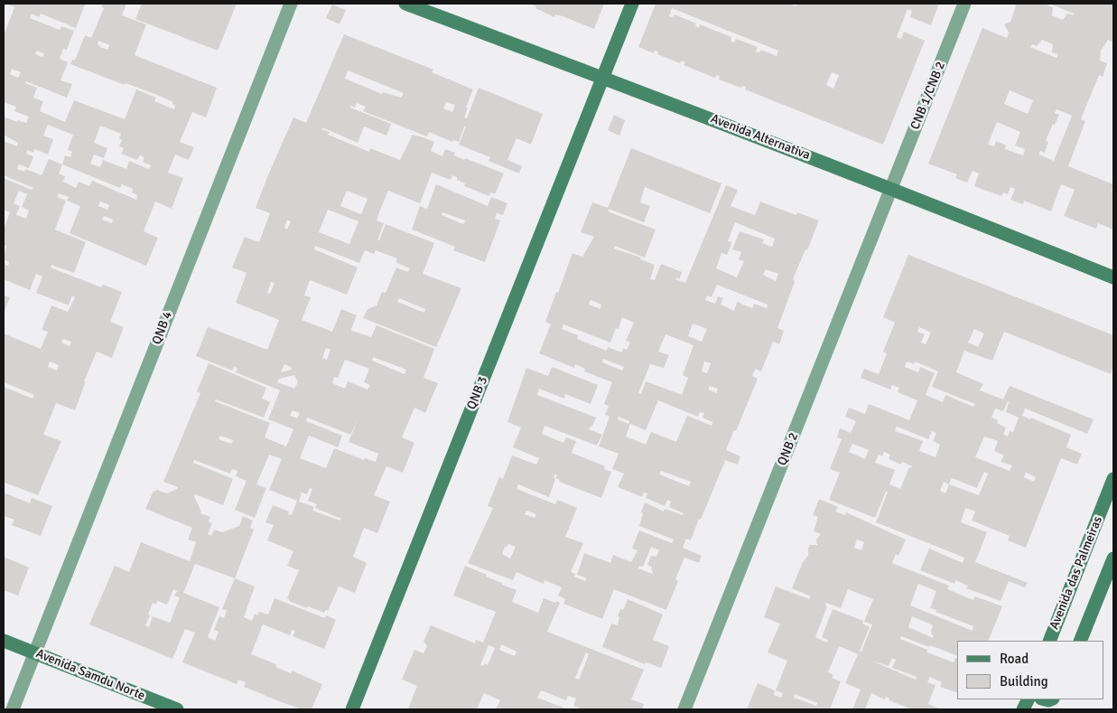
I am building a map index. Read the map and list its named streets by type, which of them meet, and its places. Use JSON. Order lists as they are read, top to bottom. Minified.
{"streets":{"street":["CNB 1/CNB 2","Avenida Alternativa","QNB 4","QNB 3","QNB 2","Avenida das Palmeiras","Avenida Samdu Norte"]},"crossings":[["CNB 1/CNB 2","Avenida Alternativa"],["CNB 1/CNB 2","QNB 2"],["Avenida Alternativa","QNB 3"],["Avenida Alternativa","QNB 2"],["QNB 4","Avenida Samdu Norte"]],"legend":["Road","Building"]}
